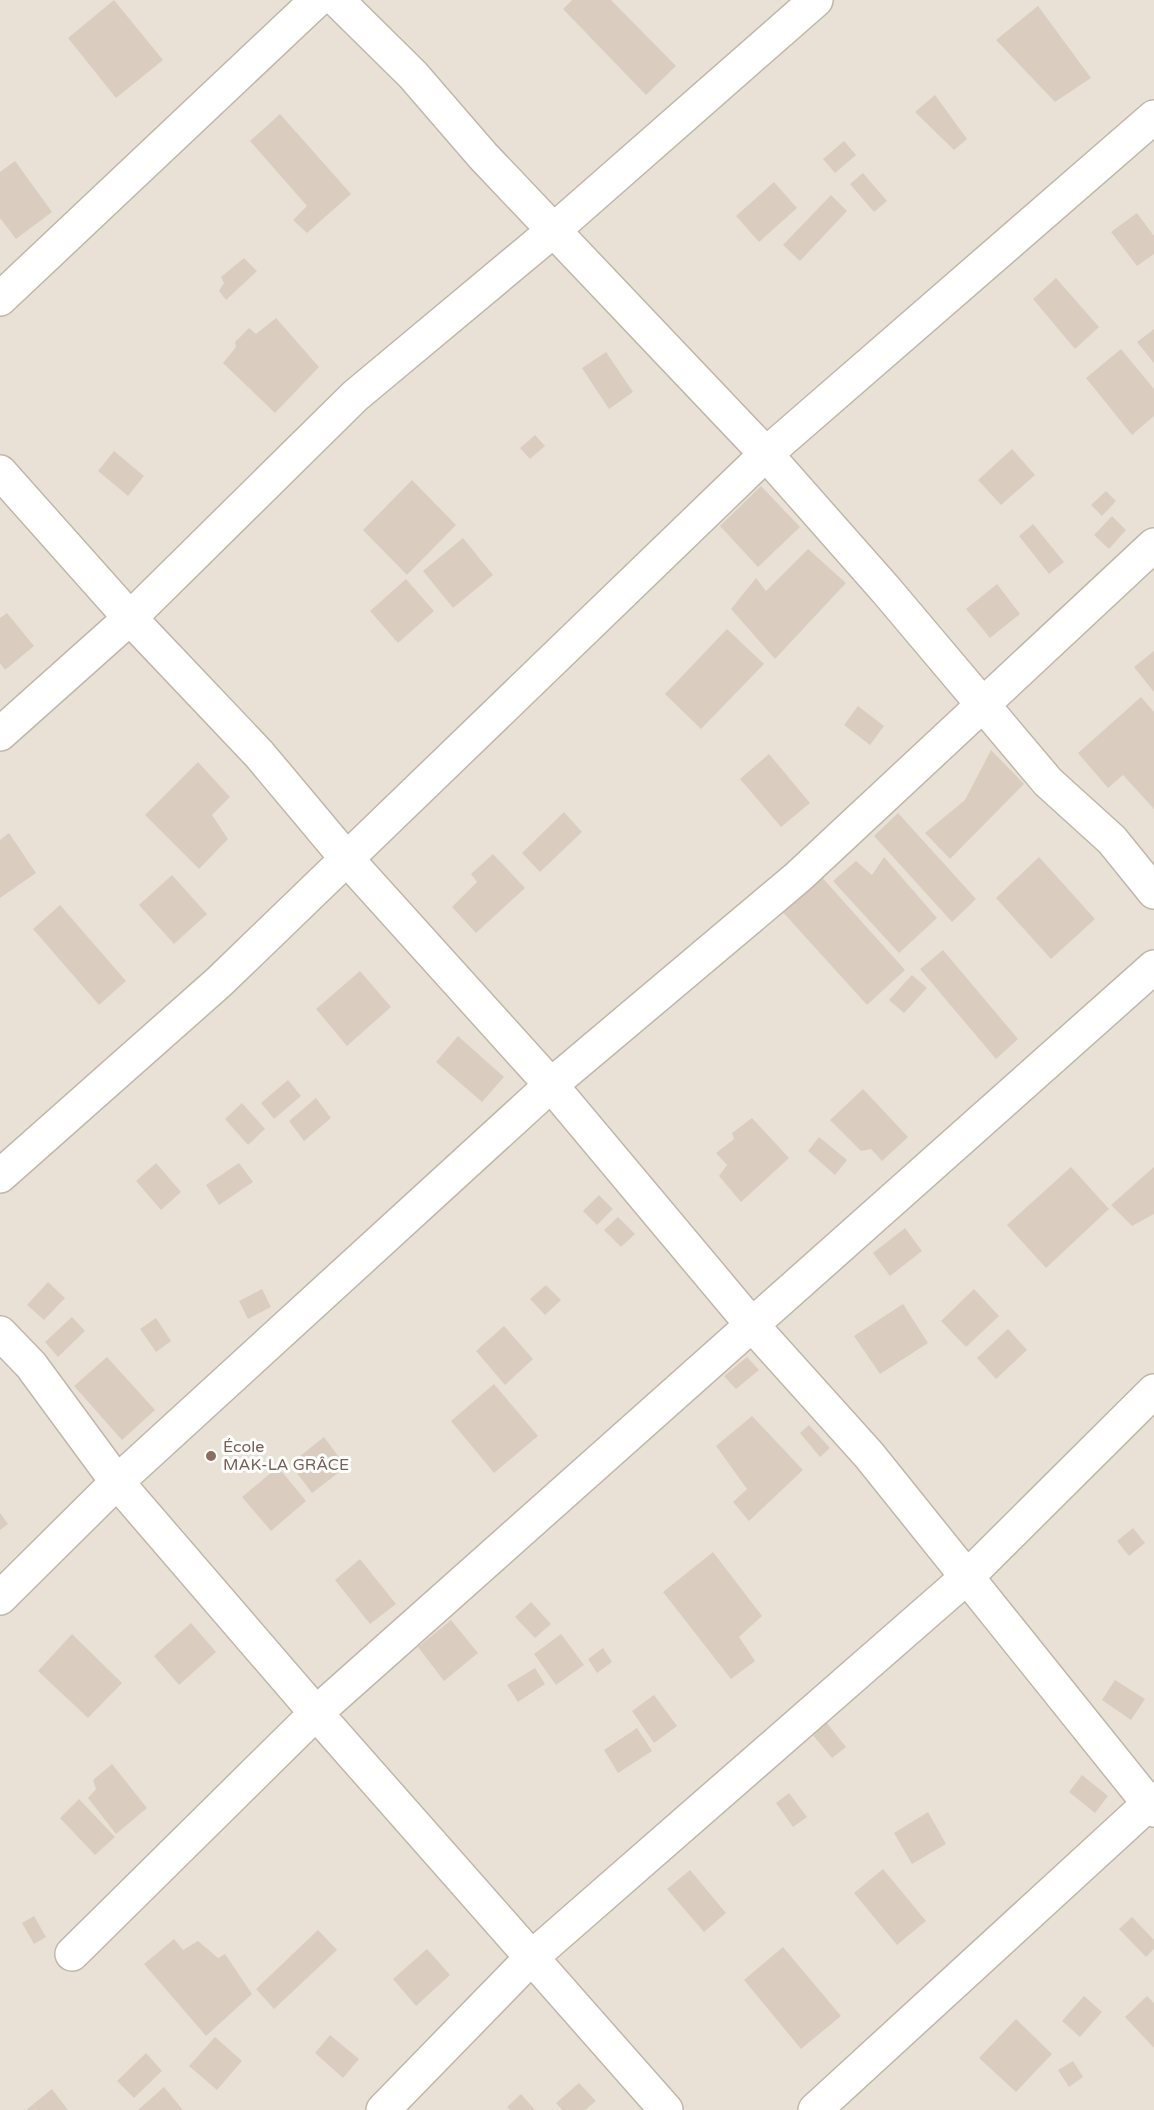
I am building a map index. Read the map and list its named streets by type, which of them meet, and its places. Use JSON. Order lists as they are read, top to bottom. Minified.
{"places":["École MAK-LA GRÂCE"]}
